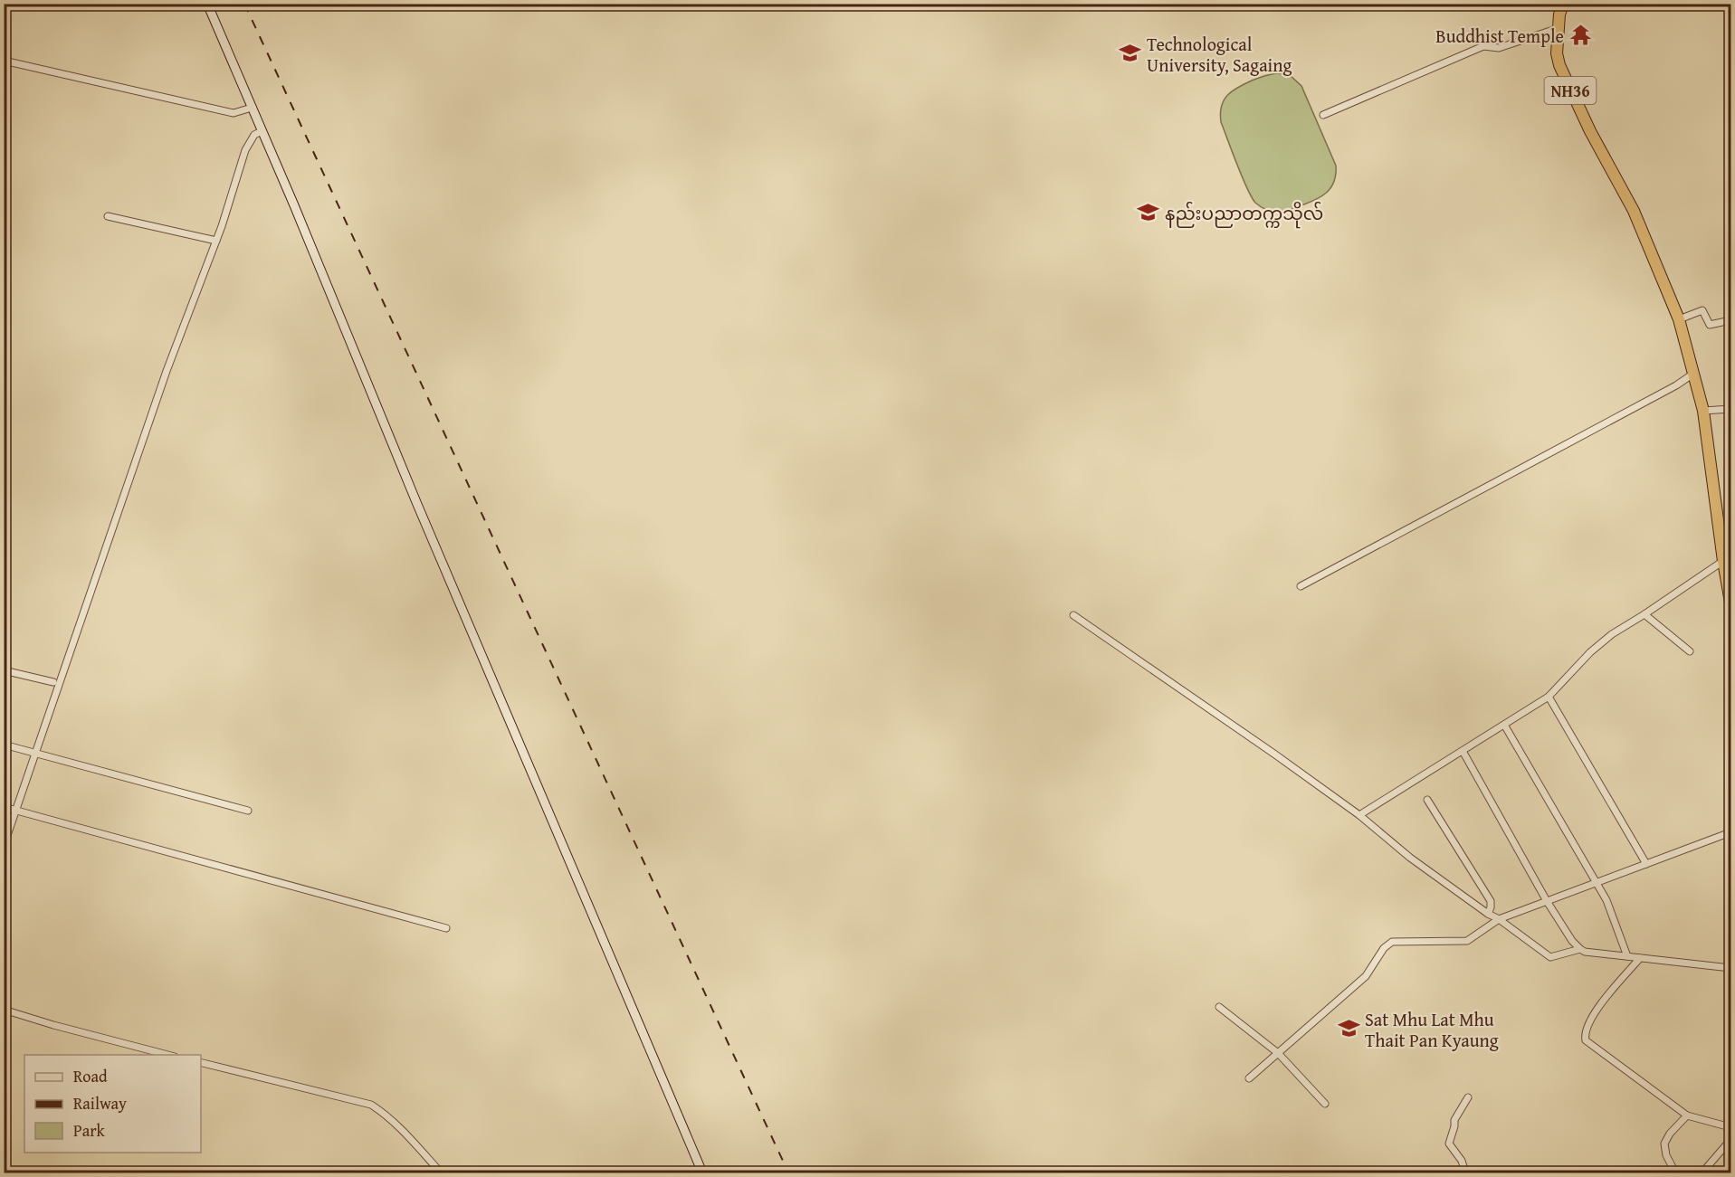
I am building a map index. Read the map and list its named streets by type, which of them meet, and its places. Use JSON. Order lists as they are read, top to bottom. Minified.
{"streets":{"highway":["NH36"]},"places":{"temple":["Buddhist Temple"],"school or university":["Technological University, Sagaing","နည်းပညာတက္ကသိုလ်","Sat Mhu Lat Mhu Thait Pan Kyaung"]},"legend":["Road","Railway","Park"]}
